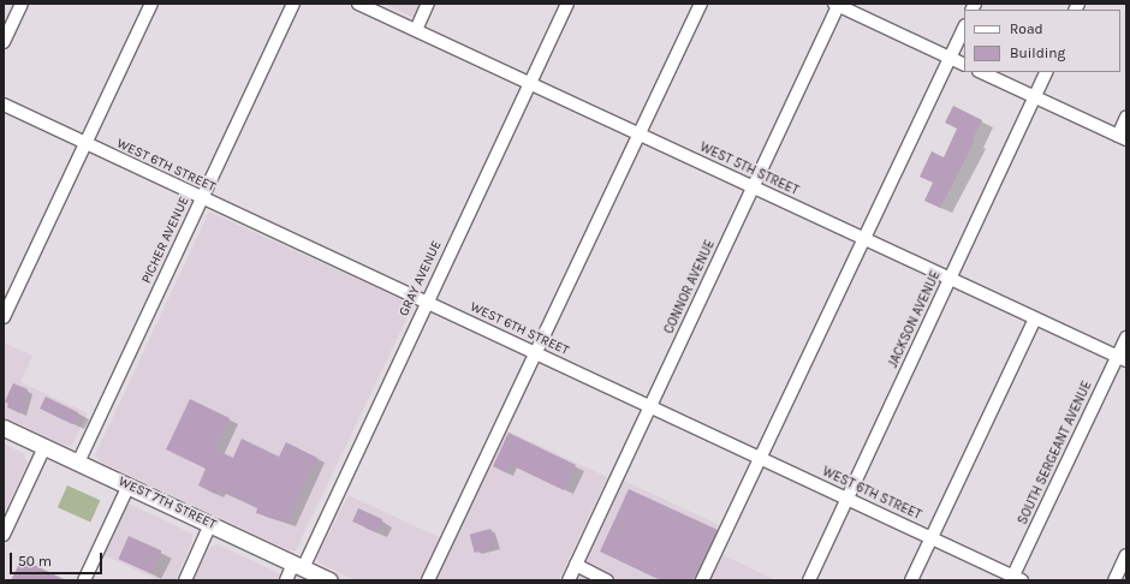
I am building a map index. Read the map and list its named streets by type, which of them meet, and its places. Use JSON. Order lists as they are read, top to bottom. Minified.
{"streets":{"main road":["WEST 7TH STREET"],"street":["WEST 6TH STREET","WEST 5TH STREET","PICHER AVENUE","GRAY AVENUE","CONNOR AVENUE","JACKSON AVENUE","SOUTH SERGEANT AVENUE"]},"crossings":[["WEST 6TH STREET","PICHER AVENUE"],["WEST 6TH STREET","GRAY AVENUE"],["WEST 6TH STREET","CONNOR AVENUE"],["WEST 6TH STREET","JACKSON AVENUE"],["WEST 6TH STREET","SOUTH SERGEANT AVENUE"],["WEST 5TH STREET","GRAY AVENUE"],["WEST 5TH STREET","CONNOR AVENUE"],["WEST 5TH STREET","JACKSON AVENUE"],["WEST 5TH STREET","SOUTH SERGEANT AVENUE"],["PICHER AVENUE","WEST 7TH STREET"],["GRAY AVENUE","WEST 7TH STREET"]],"legend":["Road","Building"],"scale_bar":"50 m"}
